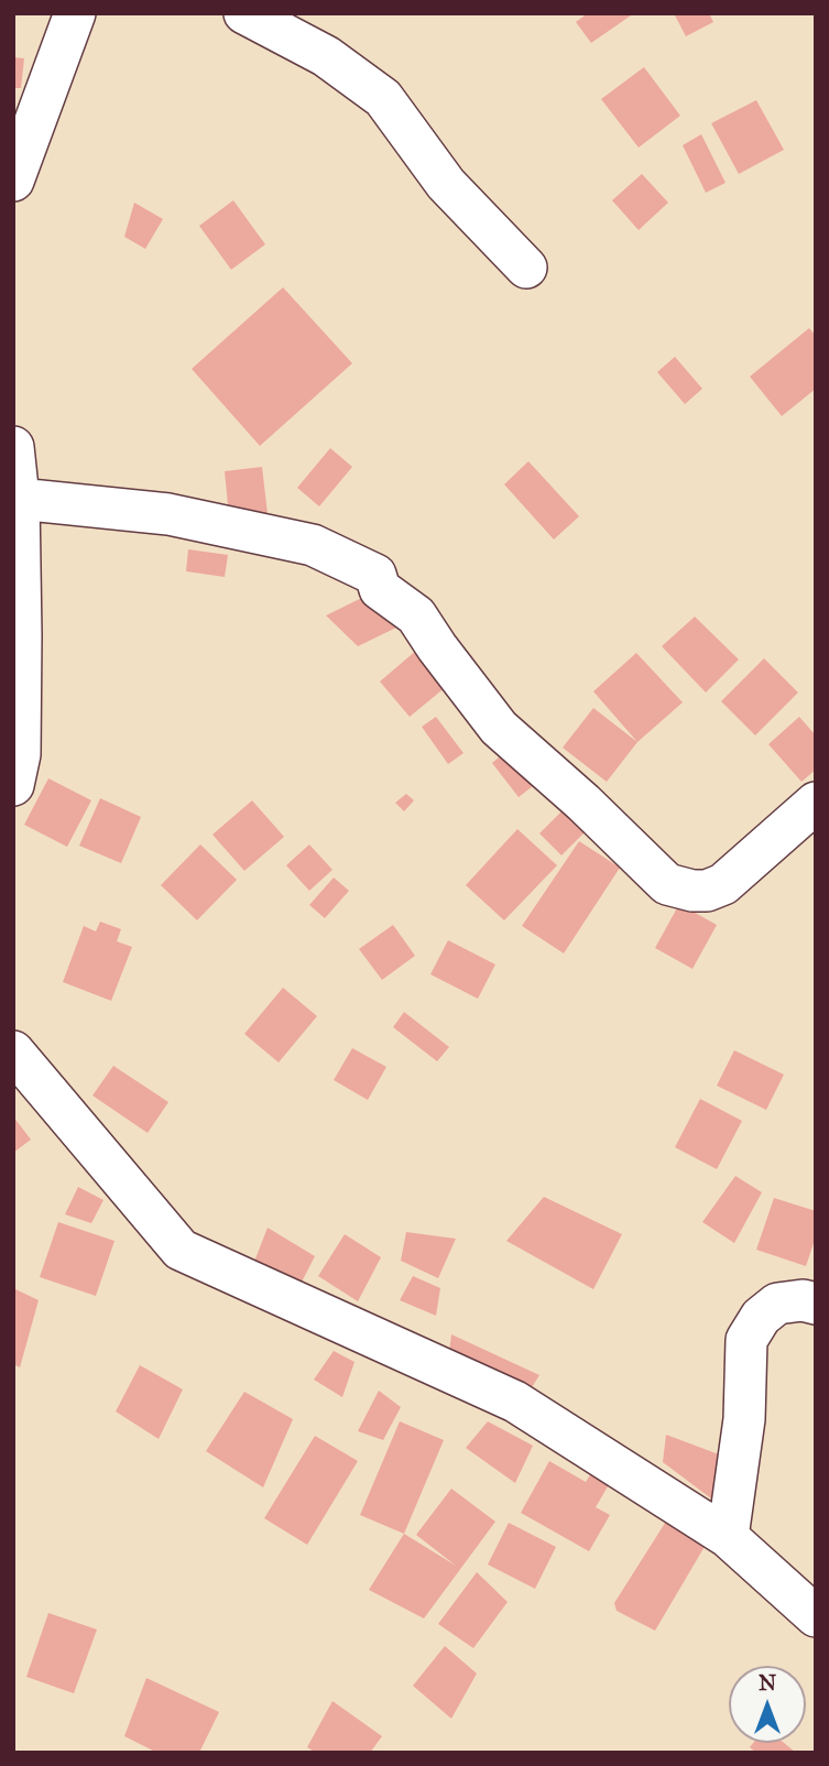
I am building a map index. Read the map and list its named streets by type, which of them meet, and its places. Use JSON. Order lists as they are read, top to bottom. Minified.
{"north":"top"}
